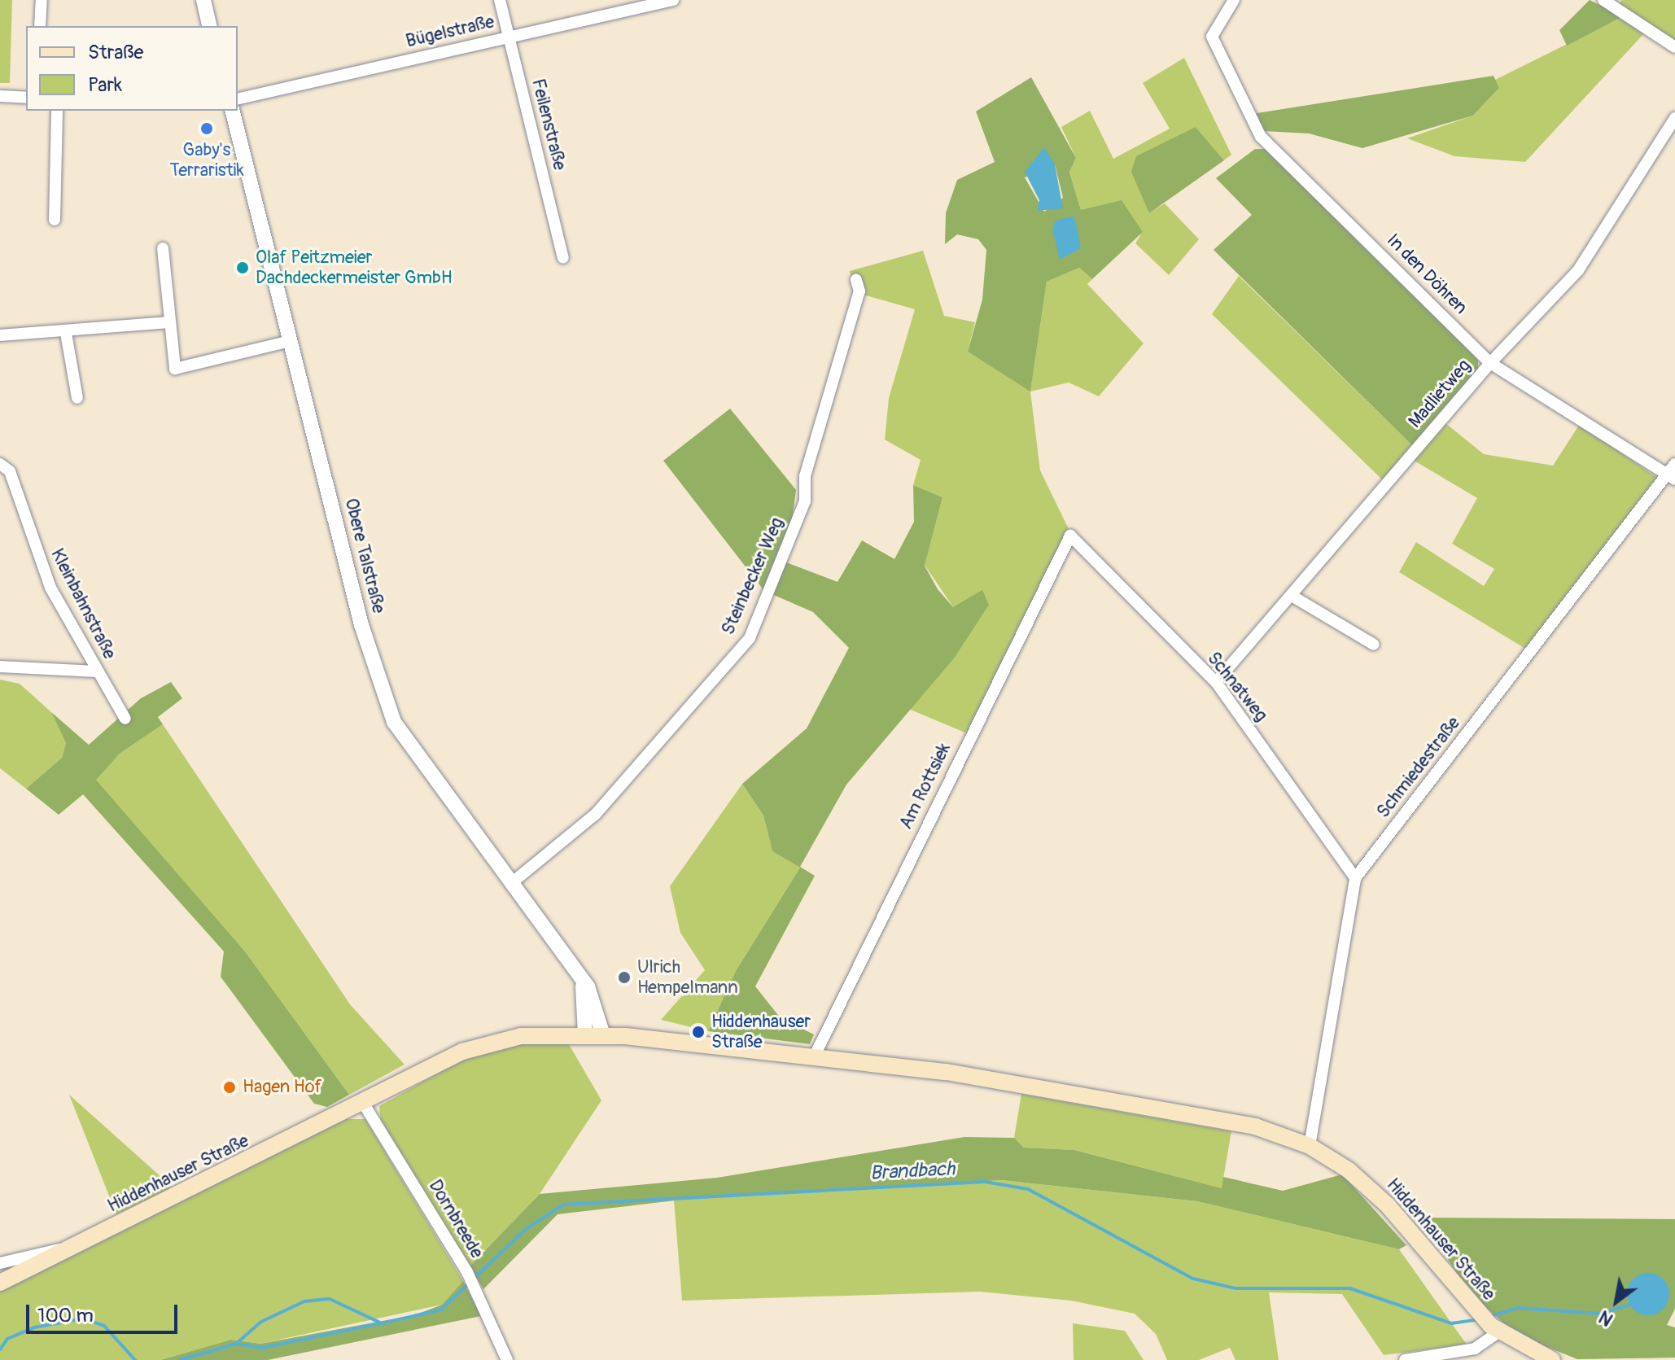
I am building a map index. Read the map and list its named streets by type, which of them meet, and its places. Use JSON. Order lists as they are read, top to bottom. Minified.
{"streets":{"main road":["Hiddenhauser Straße"],"street":["Bügelstraße","Feilenstraße","In den Döhren","Madlietweg","Obere Talstraße","Steinbecker Weg","Kleinbahnstraße","Schnatweg","Schmiedestraße","Am Rottsiek","Dornbreede"]},"crossings":[["Bügelstraße","Feilenstraße"],["In den Döhren","Madlietweg"],["In den Döhren","Schmiedestraße"],["Madlietweg","Schnatweg"],["Obere Talstraße","Steinbecker Weg"],["Obere Talstraße","Hiddenhauser Straße"],["Schnatweg","Schmiedestraße"],["Schnatweg","Am Rottsiek"],["Schmiedestraße","Hiddenhauser Straße"],["Am Rottsiek","Hiddenhauser Straße"],["Hiddenhauser Straße","Dornbreede"]],"water":["Brandbach"],"places":["Gaby's Terraristik","Olaf Peitzmeier Dachdeckermeister GmbH","Ulrich Hempelmann","Hiddenhauser Straße","Hagen Hof"],"legend":["Straße","Park"],"scale_bar":"100 m","north":"bottom left"}
